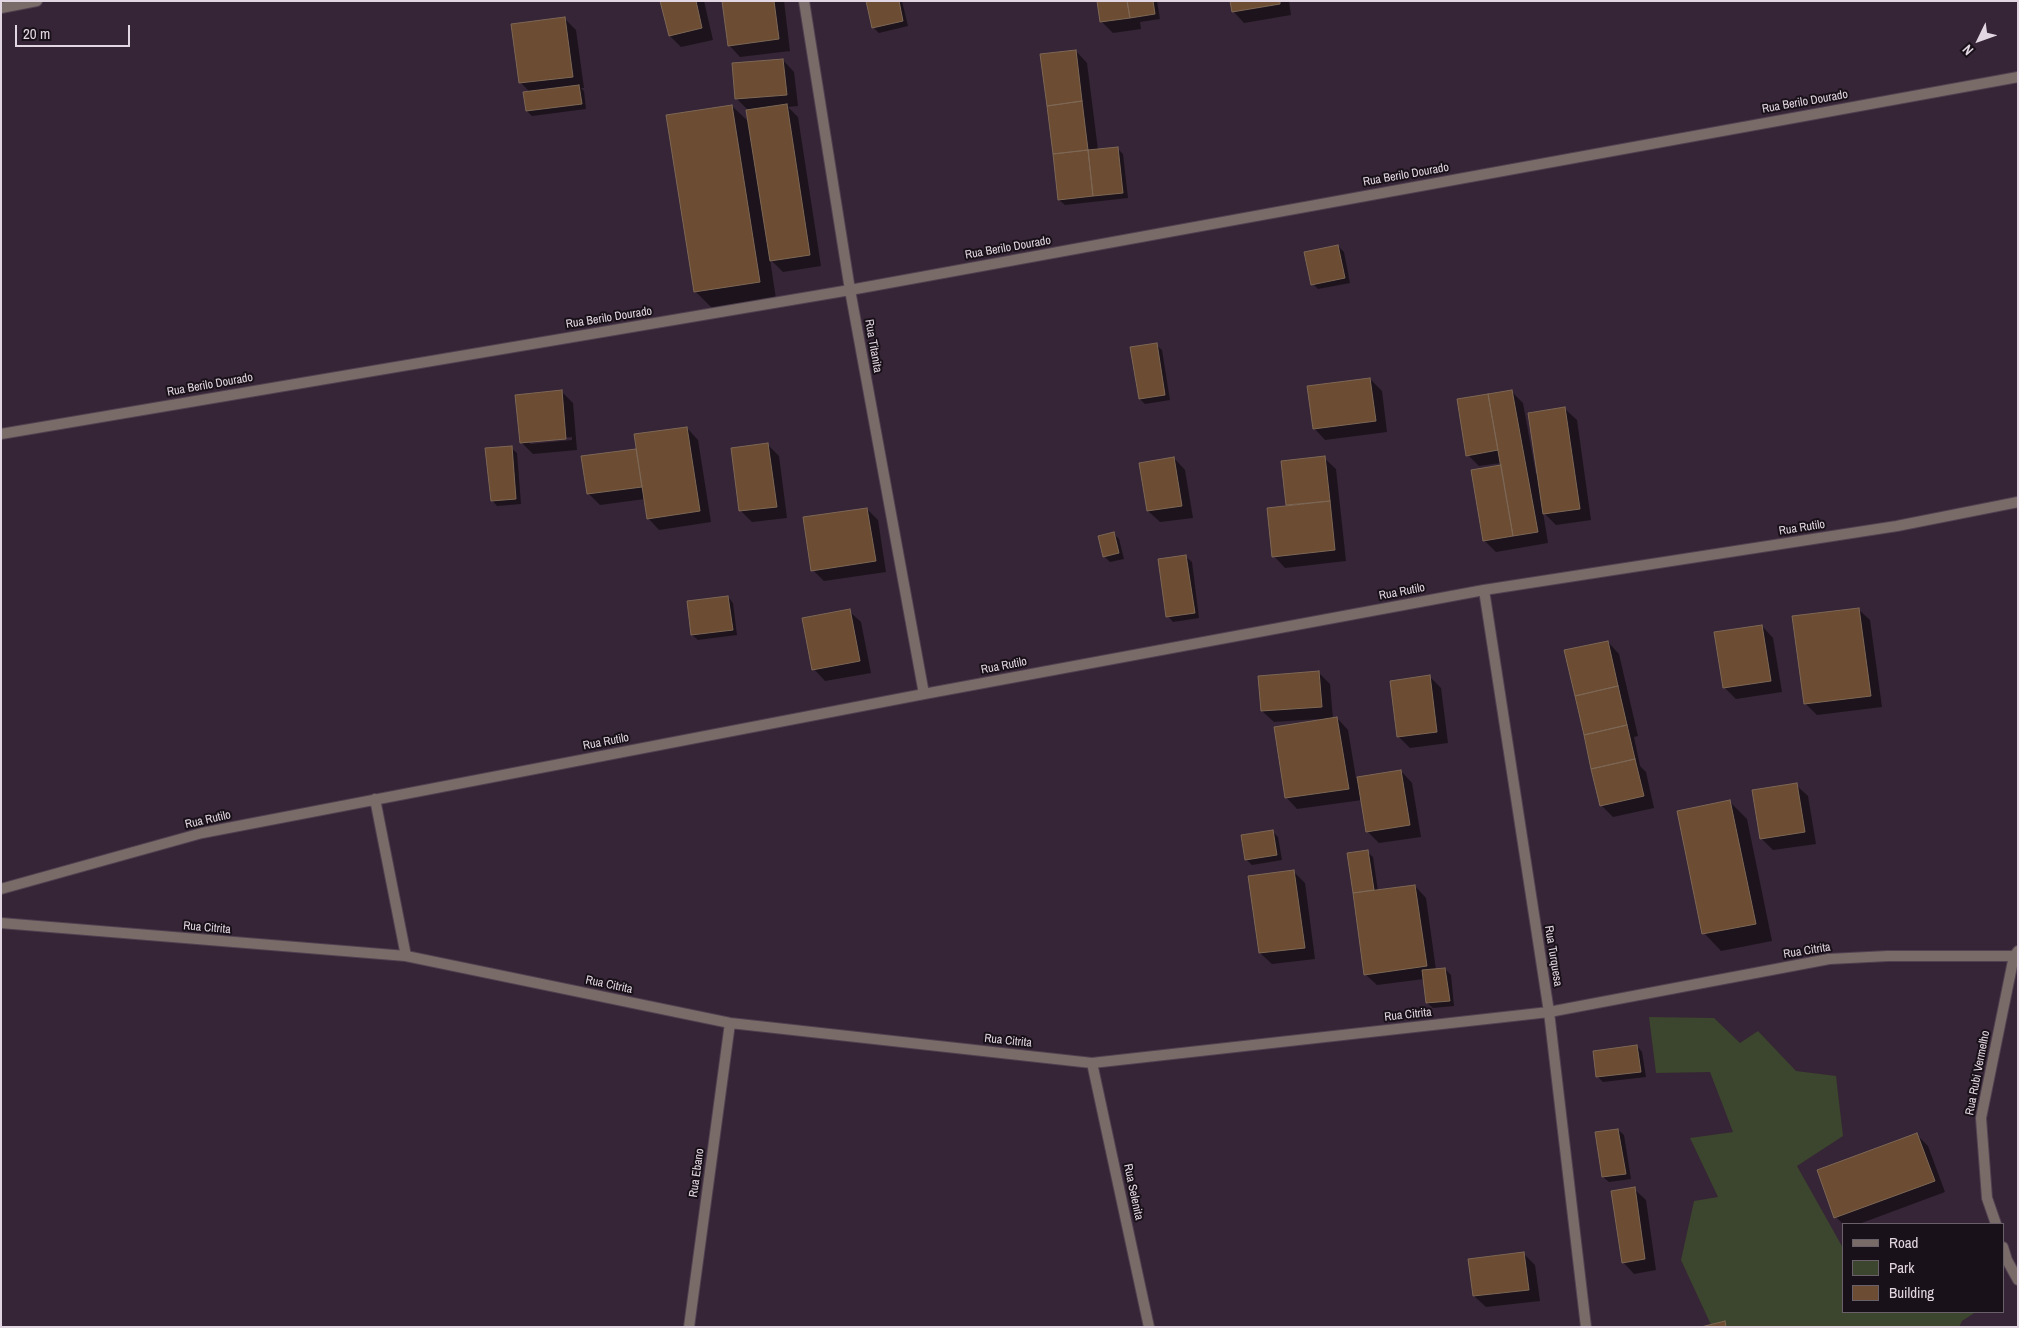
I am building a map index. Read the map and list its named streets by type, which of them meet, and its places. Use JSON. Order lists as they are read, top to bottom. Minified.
{"streets":{"street":["Rua Berilo Dourado","Rua Titanita","Rua Rutilo","Rua Citrita","Rua Turquesa","Rua Rubi Vermelho","Rua Ebano","Rua Selenita"]},"crossings":[["Rua Berilo Dourado","Rua Titanita"],["Rua Titanita","Rua Rutilo"],["Rua Rutilo","Rua Turquesa"],["Rua Citrita","Rua Turquesa"],["Rua Citrita","Rua Rubi Vermelho"],["Rua Citrita","Rua Ebano"],["Rua Citrita","Rua Selenita"]],"legend":["Road","Park","Building"],"scale_bar":"20 m","north":"bottom left"}
